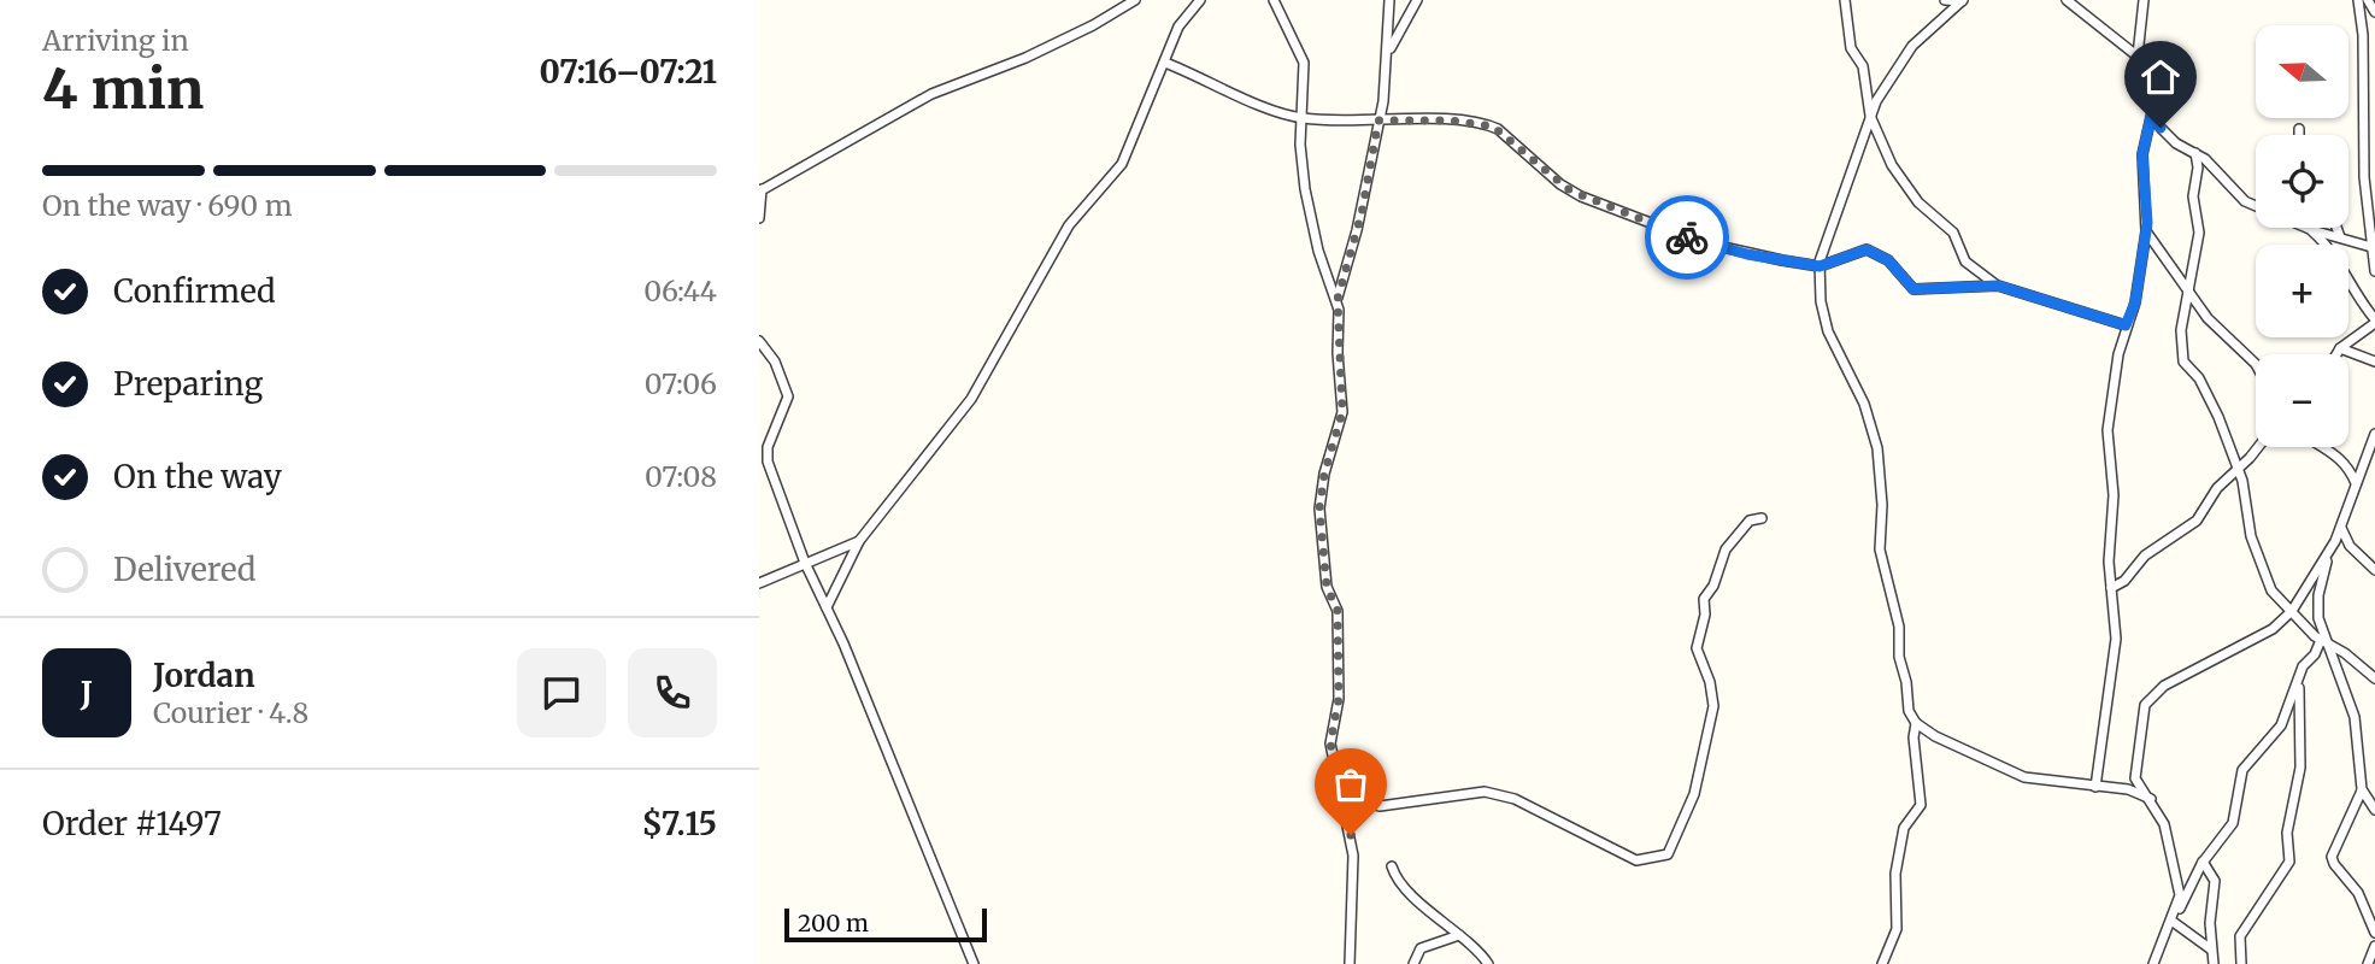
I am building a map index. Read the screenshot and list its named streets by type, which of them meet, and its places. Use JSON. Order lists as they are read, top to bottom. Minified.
{"scale_bar":"200 m","north":"left","page":{"heading":["4 min","Arriving in","07:16–07:21"],"panel":["Jordan","Courier · 4.8","Order #1497","$7.15"],"map_buttons":["+","−"],"bar":"On the way · 690 m","list":[["Confirmed","06:44"],["Preparing","07:06"],["On the way","07:08"],"Delivered"],"round":"J","scale":"200 m"}}
